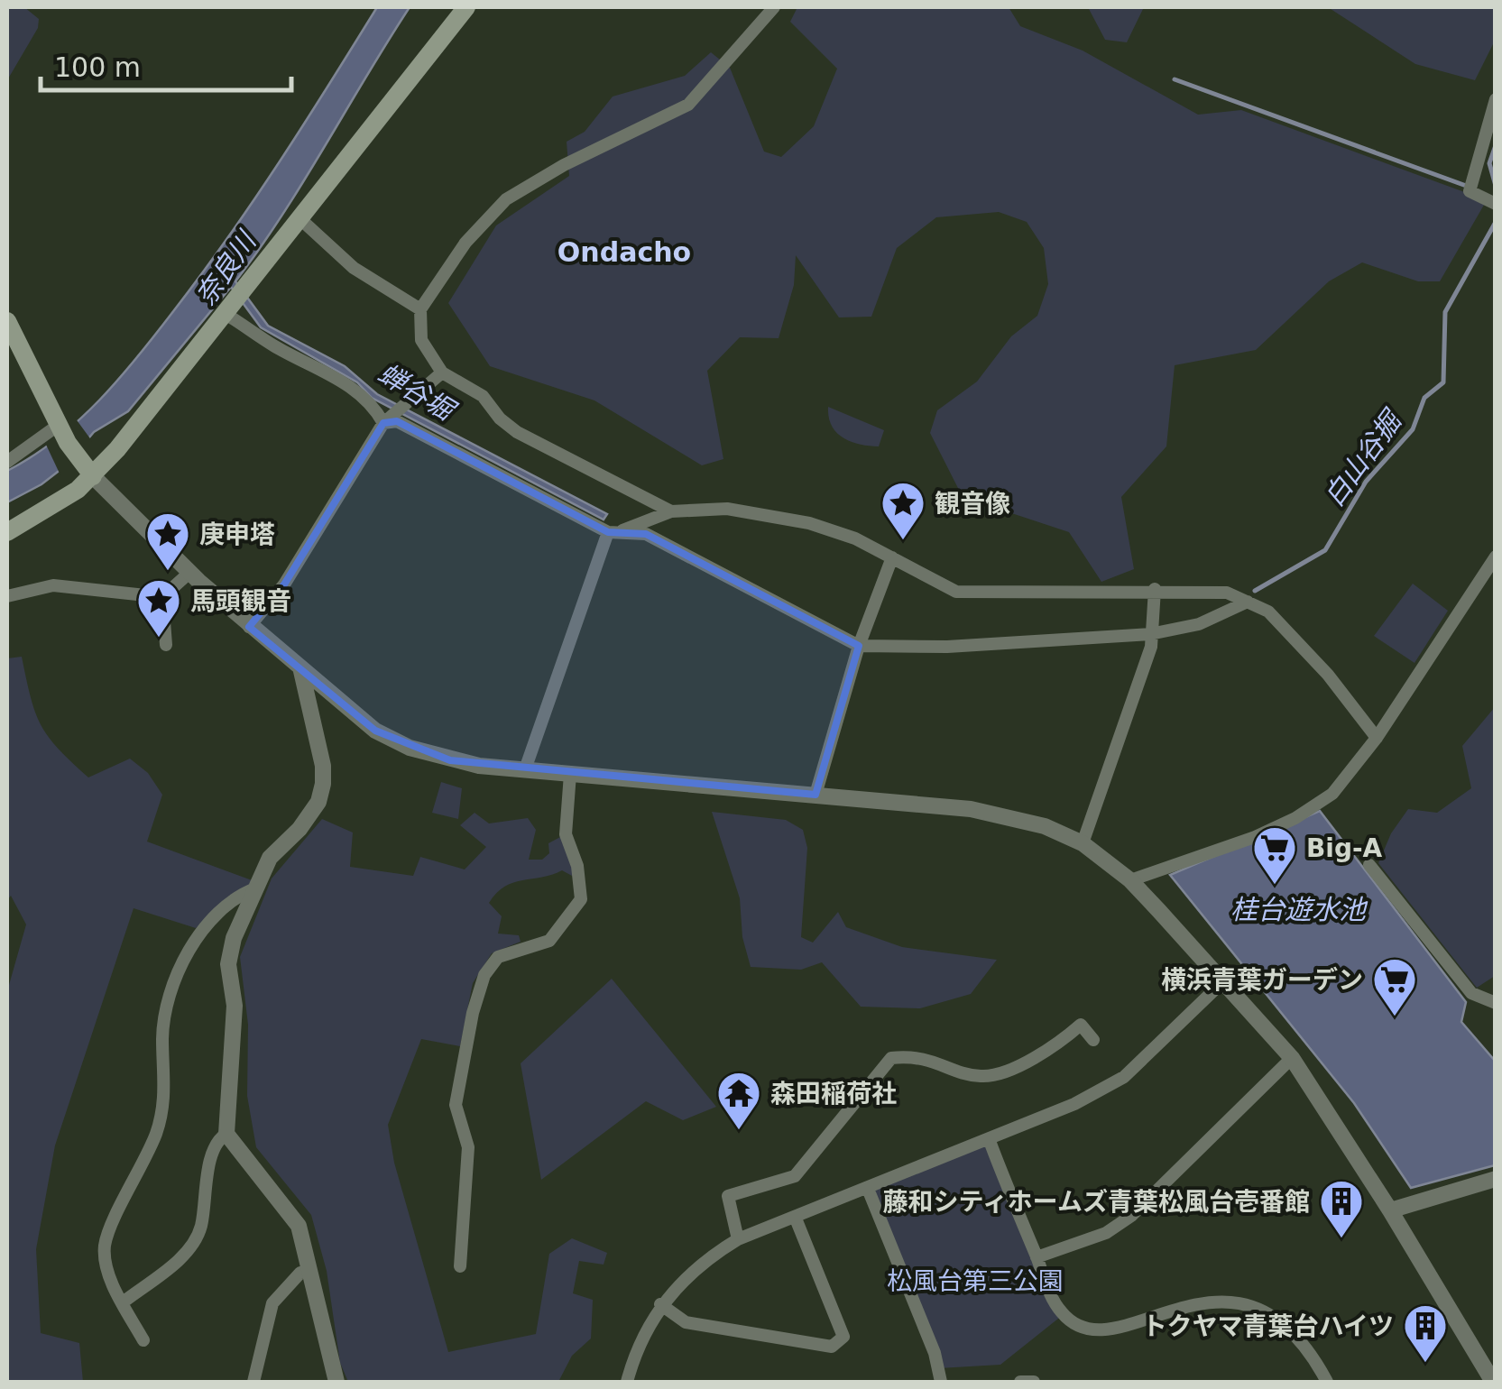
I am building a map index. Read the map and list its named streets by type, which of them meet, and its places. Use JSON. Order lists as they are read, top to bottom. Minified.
{"districts":["Ondacho"],"water":["奈良川","蝉谷堀","白山谷掘","桂台遊水池"],"parks":["松風台第三公園"],"places":{"place":["観音像","庚申塔","馬頭観音"],"supermarket":["Big-A","横浜青葉ガーデン"],"temple":["森田稲荷社"],"building":["藤和シティホームズ青葉松風台壱番館","トクヤマ青葉台ハイツ"]},"scale_bar":"100 m"}
